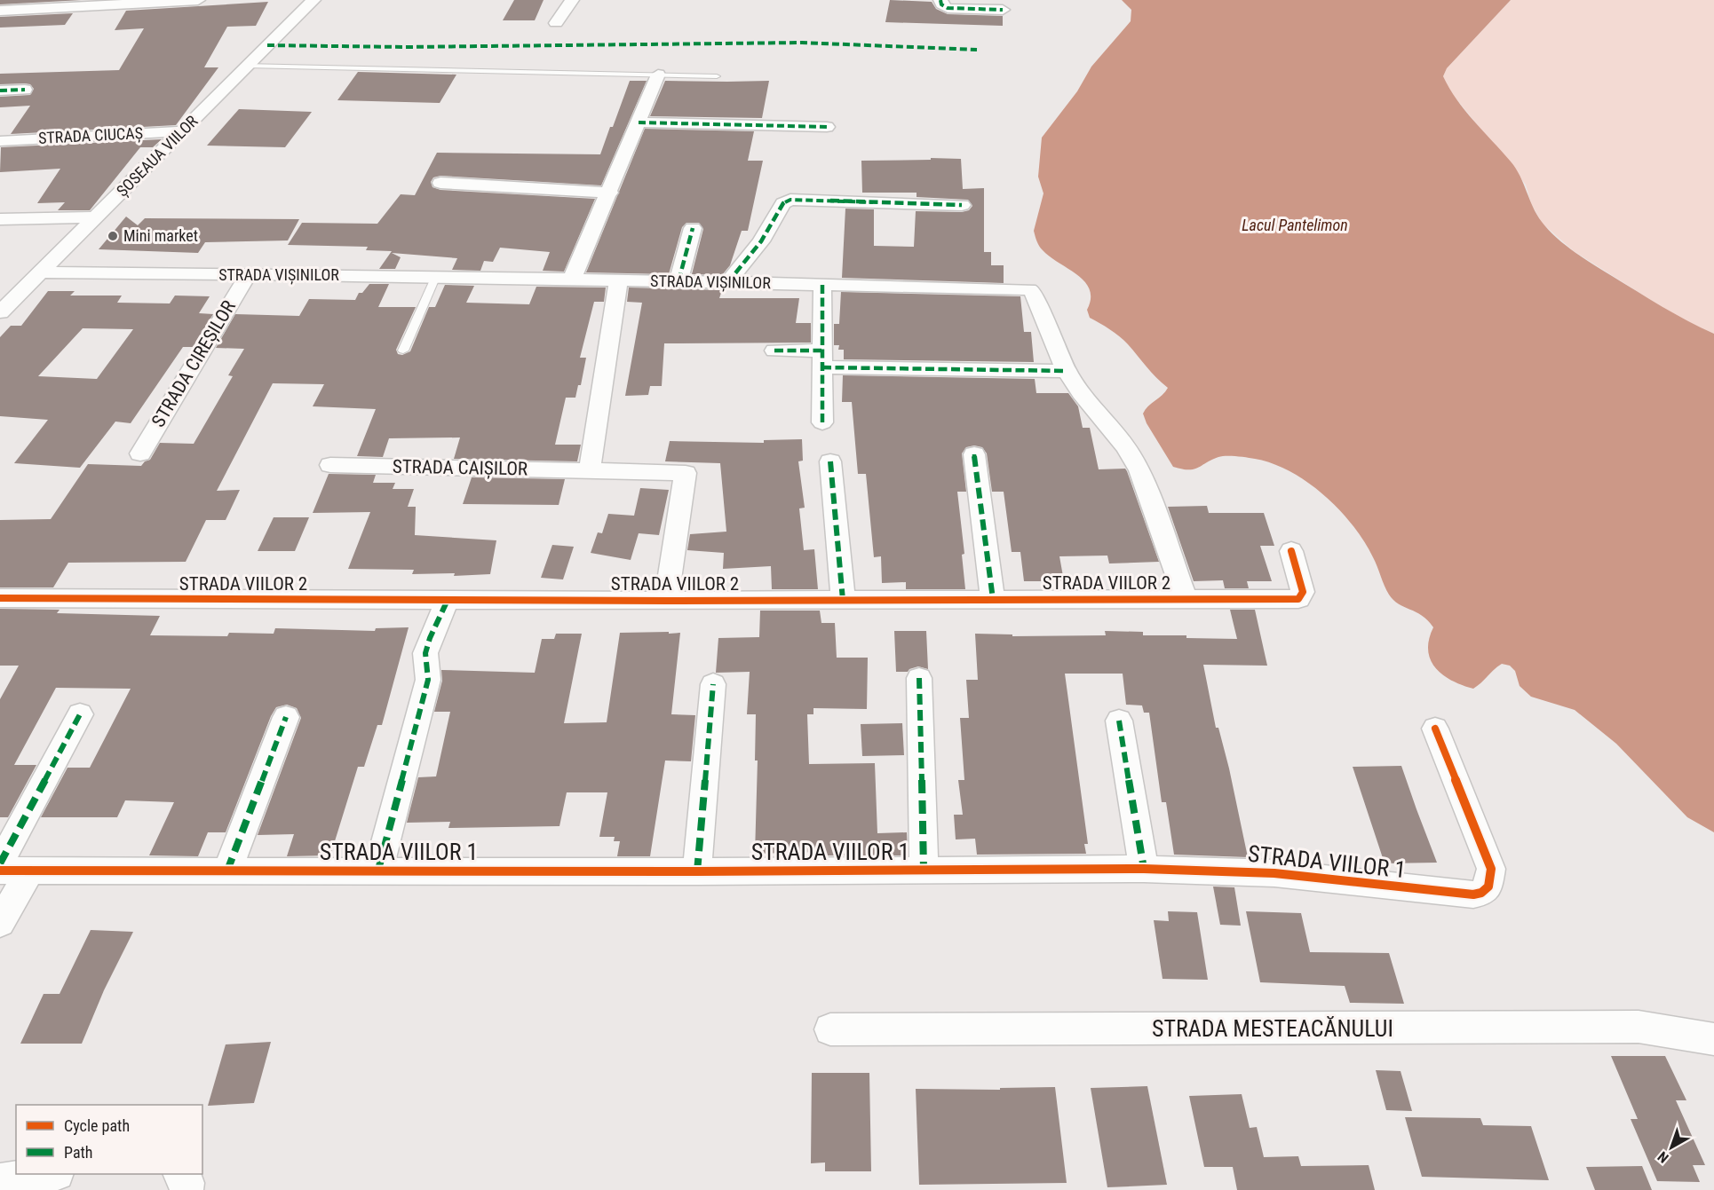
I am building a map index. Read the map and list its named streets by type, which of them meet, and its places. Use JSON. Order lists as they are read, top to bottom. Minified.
{"streets":{"street":["STRADA CIUCAȘ","ȘOSEAUA VIILOR","STRADA VIȘINILOR","STRADA CIREȘILOR","STRADA CAIȘILOR","STRADA VIILOR 2","STRADA VIILOR 1","STRADA MESTEACĂNULUI"]},"crossings":[["STRADA CIUCAȘ","ȘOSEAUA VIILOR"],["ȘOSEAUA VIILOR","STRADA VIȘINILOR"],["STRADA VIȘINILOR","STRADA CIREȘILOR"],["STRADA VIȘINILOR","STRADA VIILOR 2"],["STRADA CAIȘILOR","STRADA VIILOR 2"]],"water":["Lacul Pantelimon"],"places":["Mini market"],"legend":["Cycle path","Path"],"north":"bottom left"}
